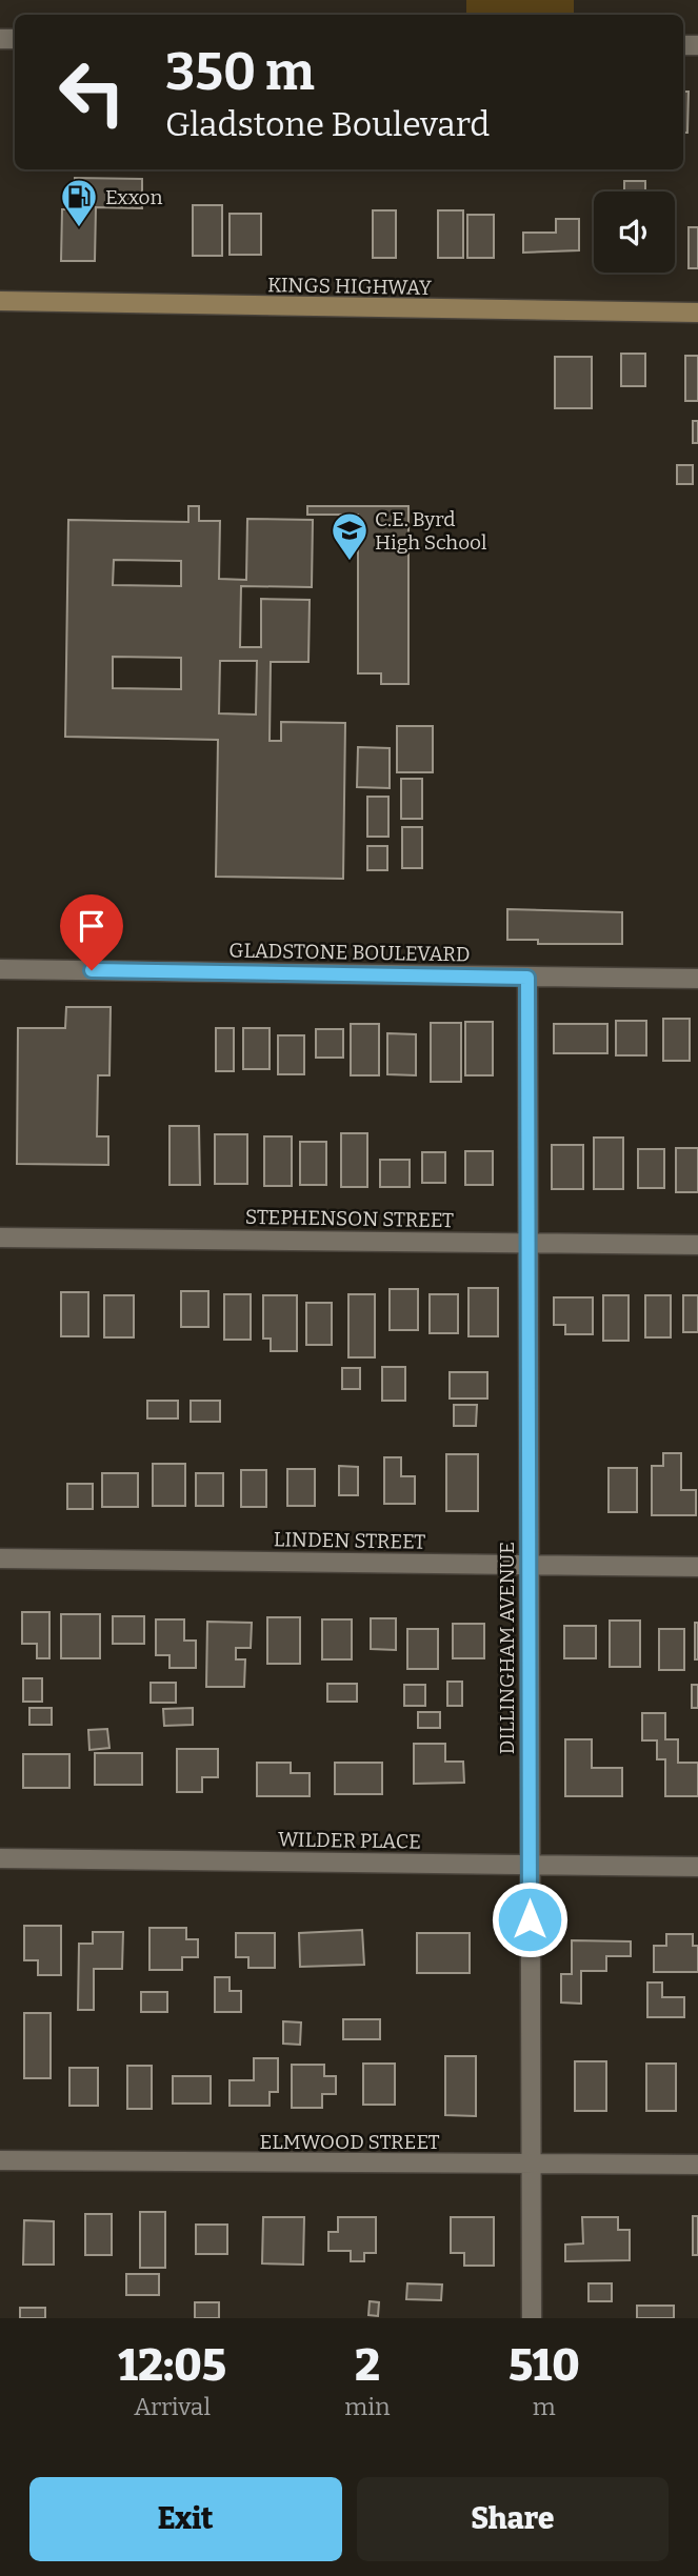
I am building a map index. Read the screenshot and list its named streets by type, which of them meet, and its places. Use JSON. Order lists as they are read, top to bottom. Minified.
{"streets":{"main road":["KINGS HIGHWAY"],"street":["GLADSTONE BOULEVARD","STEPHENSON STREET","LINDEN STREET","DILLINGHAM AVENUE","WILDER PLACE","ELMWOOD STREET"]},"crossings":[["GLADSTONE BOULEVARD","DILLINGHAM AVENUE"],["STEPHENSON STREET","DILLINGHAM AVENUE"],["LINDEN STREET","DILLINGHAM AVENUE"],["DILLINGHAM AVENUE","WILDER PLACE"],["DILLINGHAM AVENUE","ELMWOOD STREET"]],"places":{"fuel station":["Exxon"],"school or university":["C.E. Byrd High School"]},"page":{"turn":["350 m","Gladstone Boulevard"],"eta":["12:05","Arrival","2","min","510","m"],"buttons":["Exit","Share"]}}
